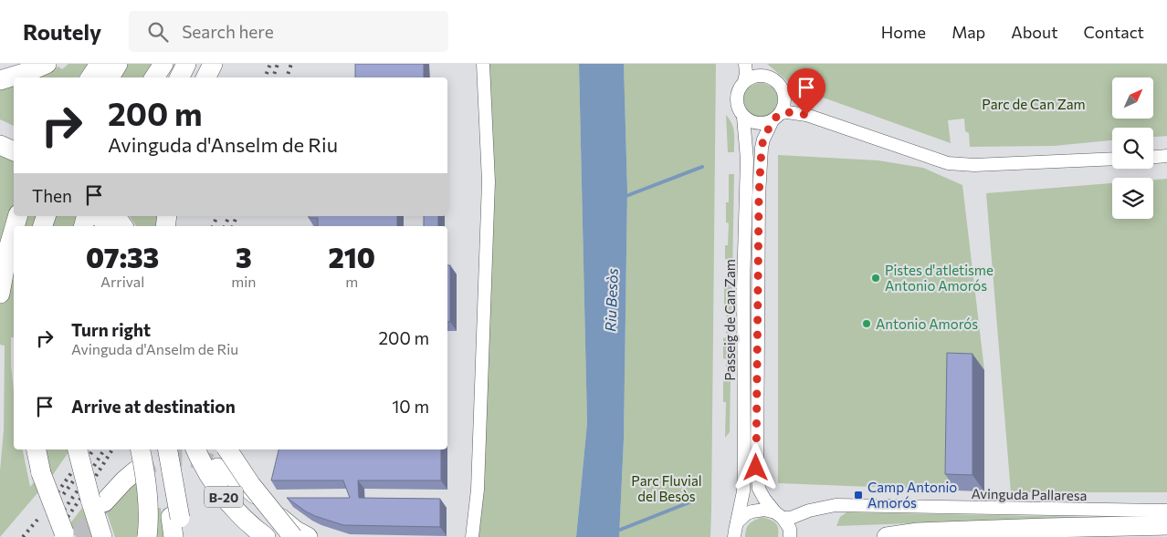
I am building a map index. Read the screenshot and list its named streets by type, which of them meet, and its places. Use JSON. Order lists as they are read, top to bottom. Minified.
{"streets":{"highway":["B-20"],"street":["Passeig de Can Zam","Avinguda Pallaresa"]},"crossings":[["Passeig de Can Zam","Avinguda Pallaresa"]],"water":["Riu Besòs"],"parks":["Parc de Can Zam","Parc Fluvial del Besòs"],"places":{"other":["Pistes d'atletisme Antonio Amorós","Antonio Amorós"],"transit":["Camp Antonio Amorós"]},"north":"top right","page":{"header":"Routely","search":"Search here","nav":["Home","Map","About","Contact"],"turn":["200 m","Avinguda d'Anselm de Riu"],"then":"Then","eta":["07:33","Arrival","3","min","210","m"],"list":[{"name":"Turn right","note":"Avinguda d'Anselm de Riu","value":"200 m"},{"name":"Arrive at destination","value":"10 m"}]}}
